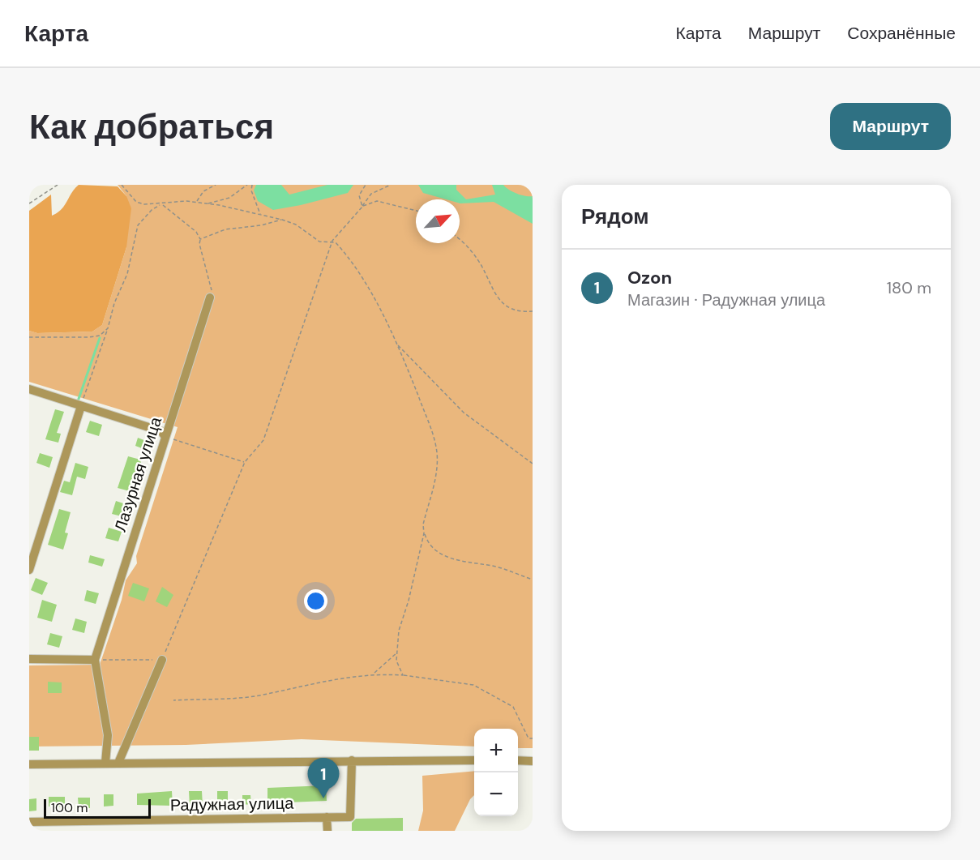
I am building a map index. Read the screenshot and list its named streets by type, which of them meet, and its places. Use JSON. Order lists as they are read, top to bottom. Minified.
{"streets":{"street":["Лазурная улица","Радужная улица"]},"scale_bar":"100 m","north":"top right","page":{"header":"Карта","nav":["Карта","Маршрут","Сохранённые"],"buttons":"Маршрут","title":"Как добраться","heading":"Рядом","list":[{"mark":"1","name":"Ozon","note":"Магазин · Радужная улица","value":"180 m"}],"map_buttons":["+","−"],"pins":"1","scale":"100 m"}}
